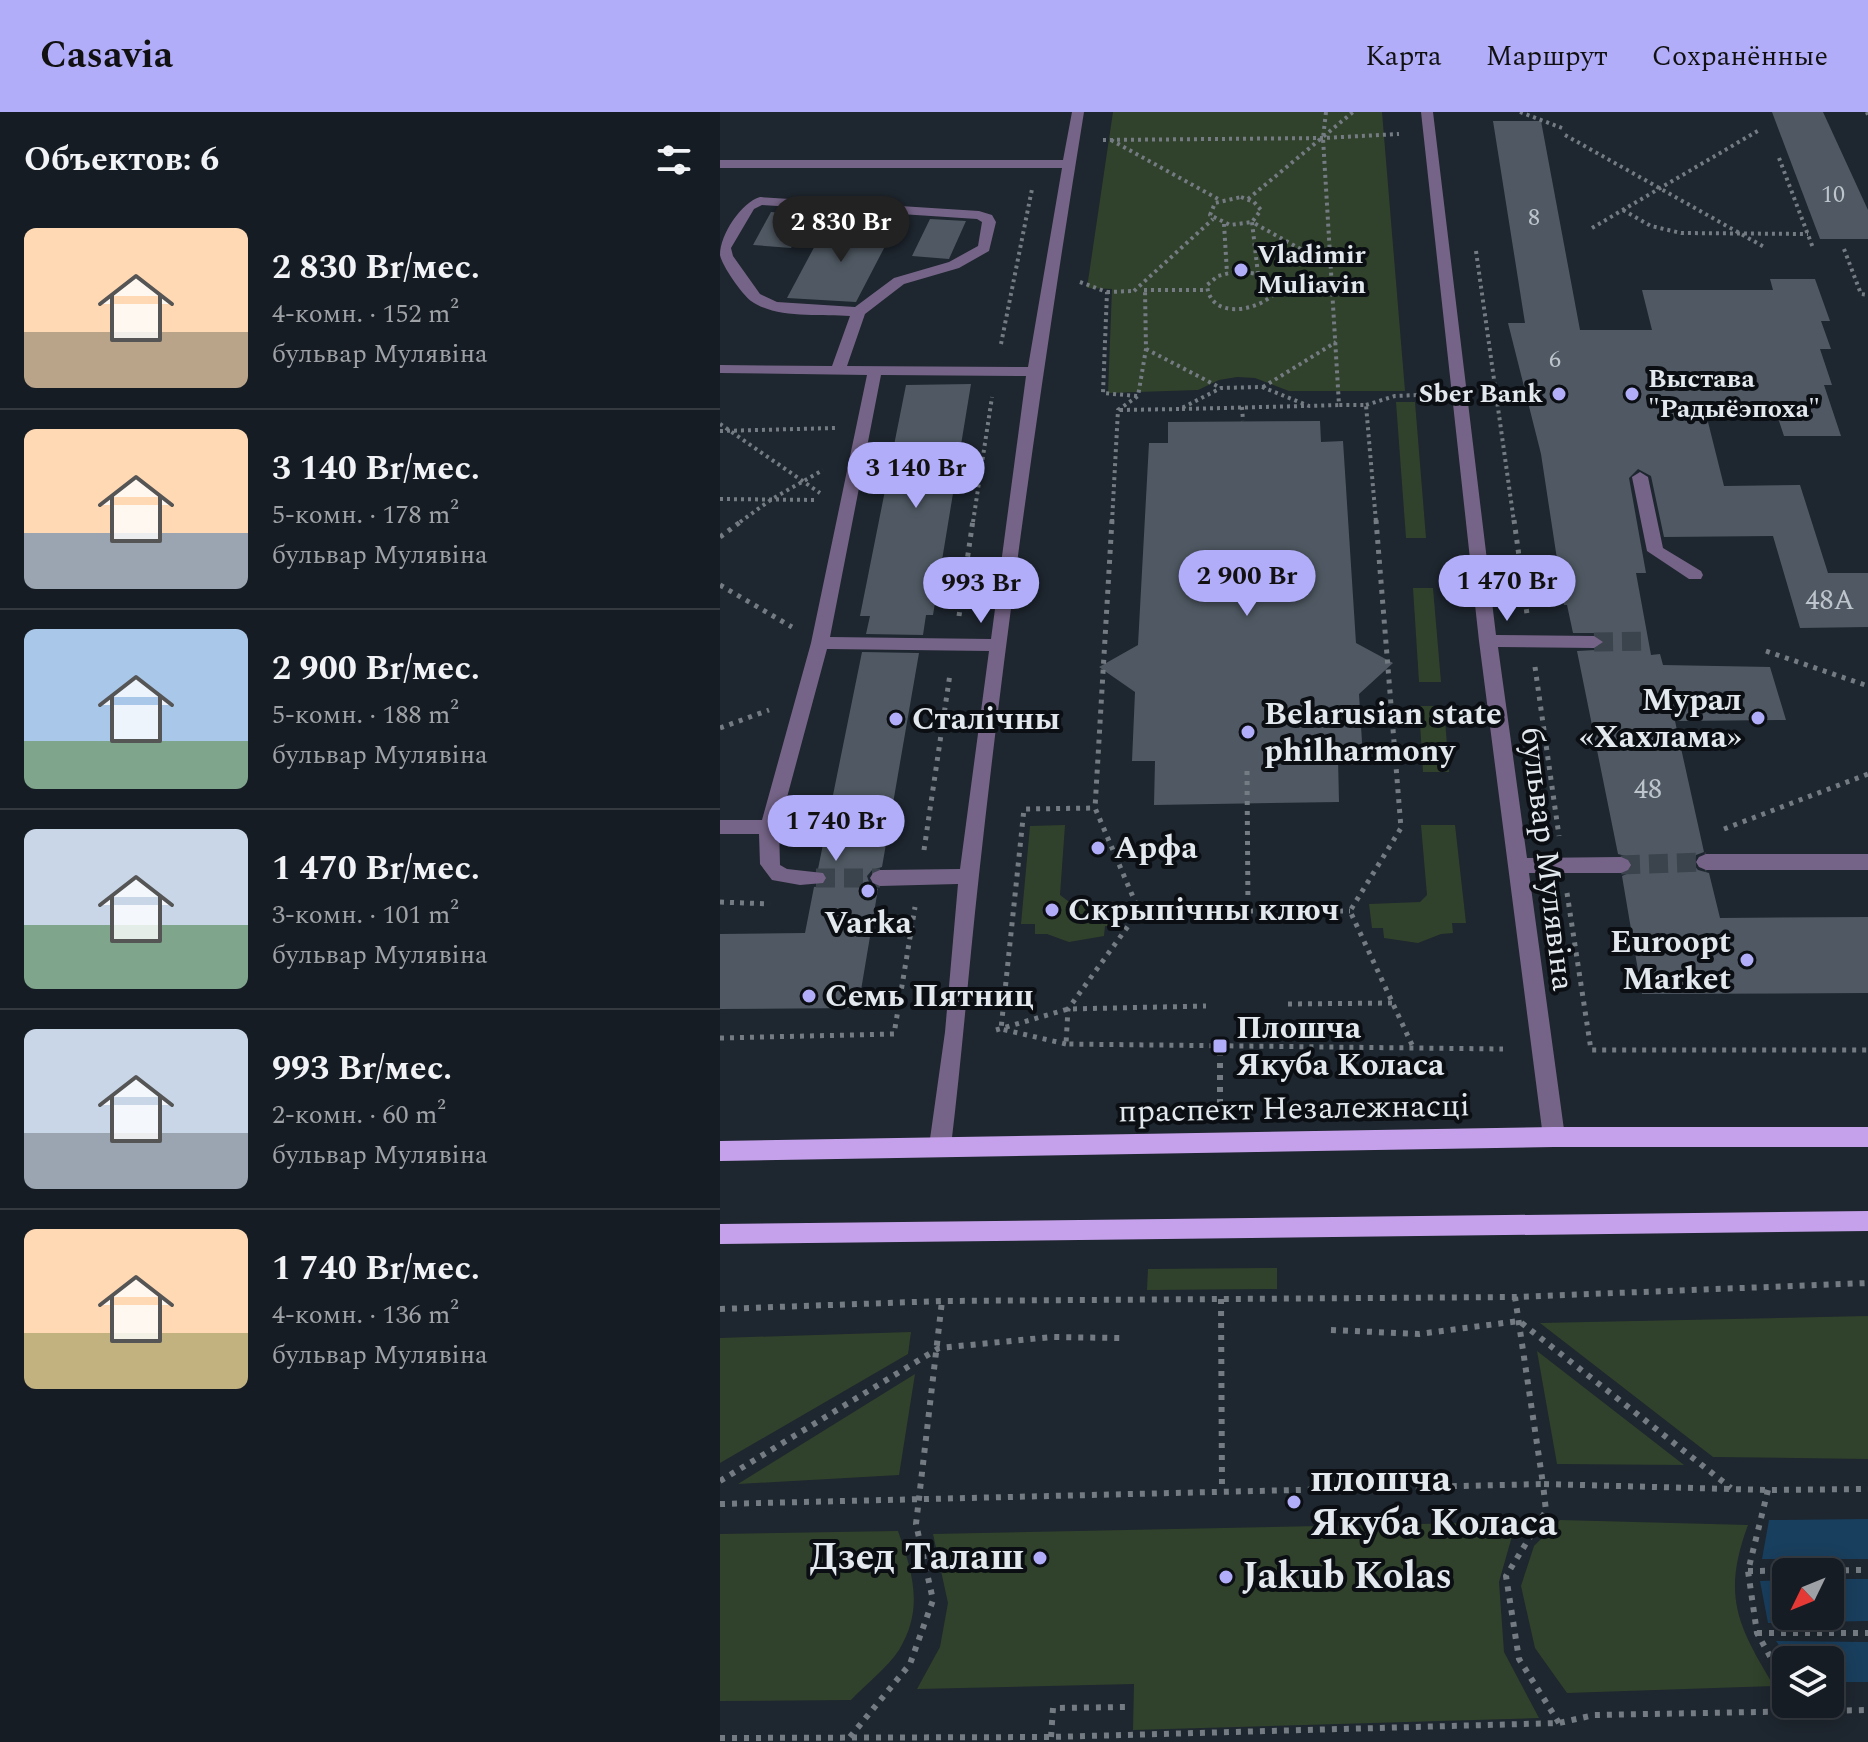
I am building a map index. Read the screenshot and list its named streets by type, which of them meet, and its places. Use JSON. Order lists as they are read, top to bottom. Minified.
{"streets":{"main road":["праспект Незалежнасці"],"street":["бульвар Мулявіна"]},"crossings":[["бульвар Мулявіна","праспект Незалежнасці"]],"places":{"other":["Vladimir Muliavin","Sber Bank","Выстава \"Радыёэпоха\"","Мурал «Хахлама»","Сталічны","Belarusian state philharmony","Арфа","Varka","Скрыпічны ключ","Euroopt Market","Семь Пятниц","плошча Якуба Коласа","Дзед Талаш","Jakub Kolas"],"transit":["Плошча Якуба Коласа"]},"house_numbers":["10","8","6","48А","48"],"north":"bottom left","page":{"header":"Casavia","nav":["Карта","Маршрут","Сохранённые"],"heading":"Объектов: 6","price":["2 830 Br","3 140 Br","2 900 Br","1 470 Br","993 Br","1 740 Br"],"list":[{"name":"2 830 Br/мес.","note":"4-комн. · 152 m² · бульвар Мулявіна"},{"name":"3 140 Br/мес.","note":"5-комн. · 178 m² · бульвар Мулявіна"},{"name":"2 900 Br/мес.","note":"5-комн. · 188 m² · бульвар Мулявіна"},{"name":"1 470 Br/мес.","note":"3-комн. · 101 m² · бульвар Мулявіна"},{"name":"993 Br/мес.","note":"2-комн. · 60 m² · бульвар Мулявіна"},{"name":"1 740 Br/мес.","note":"4-комн. · 136 m² · бульвар Мулявіна"}]}}
